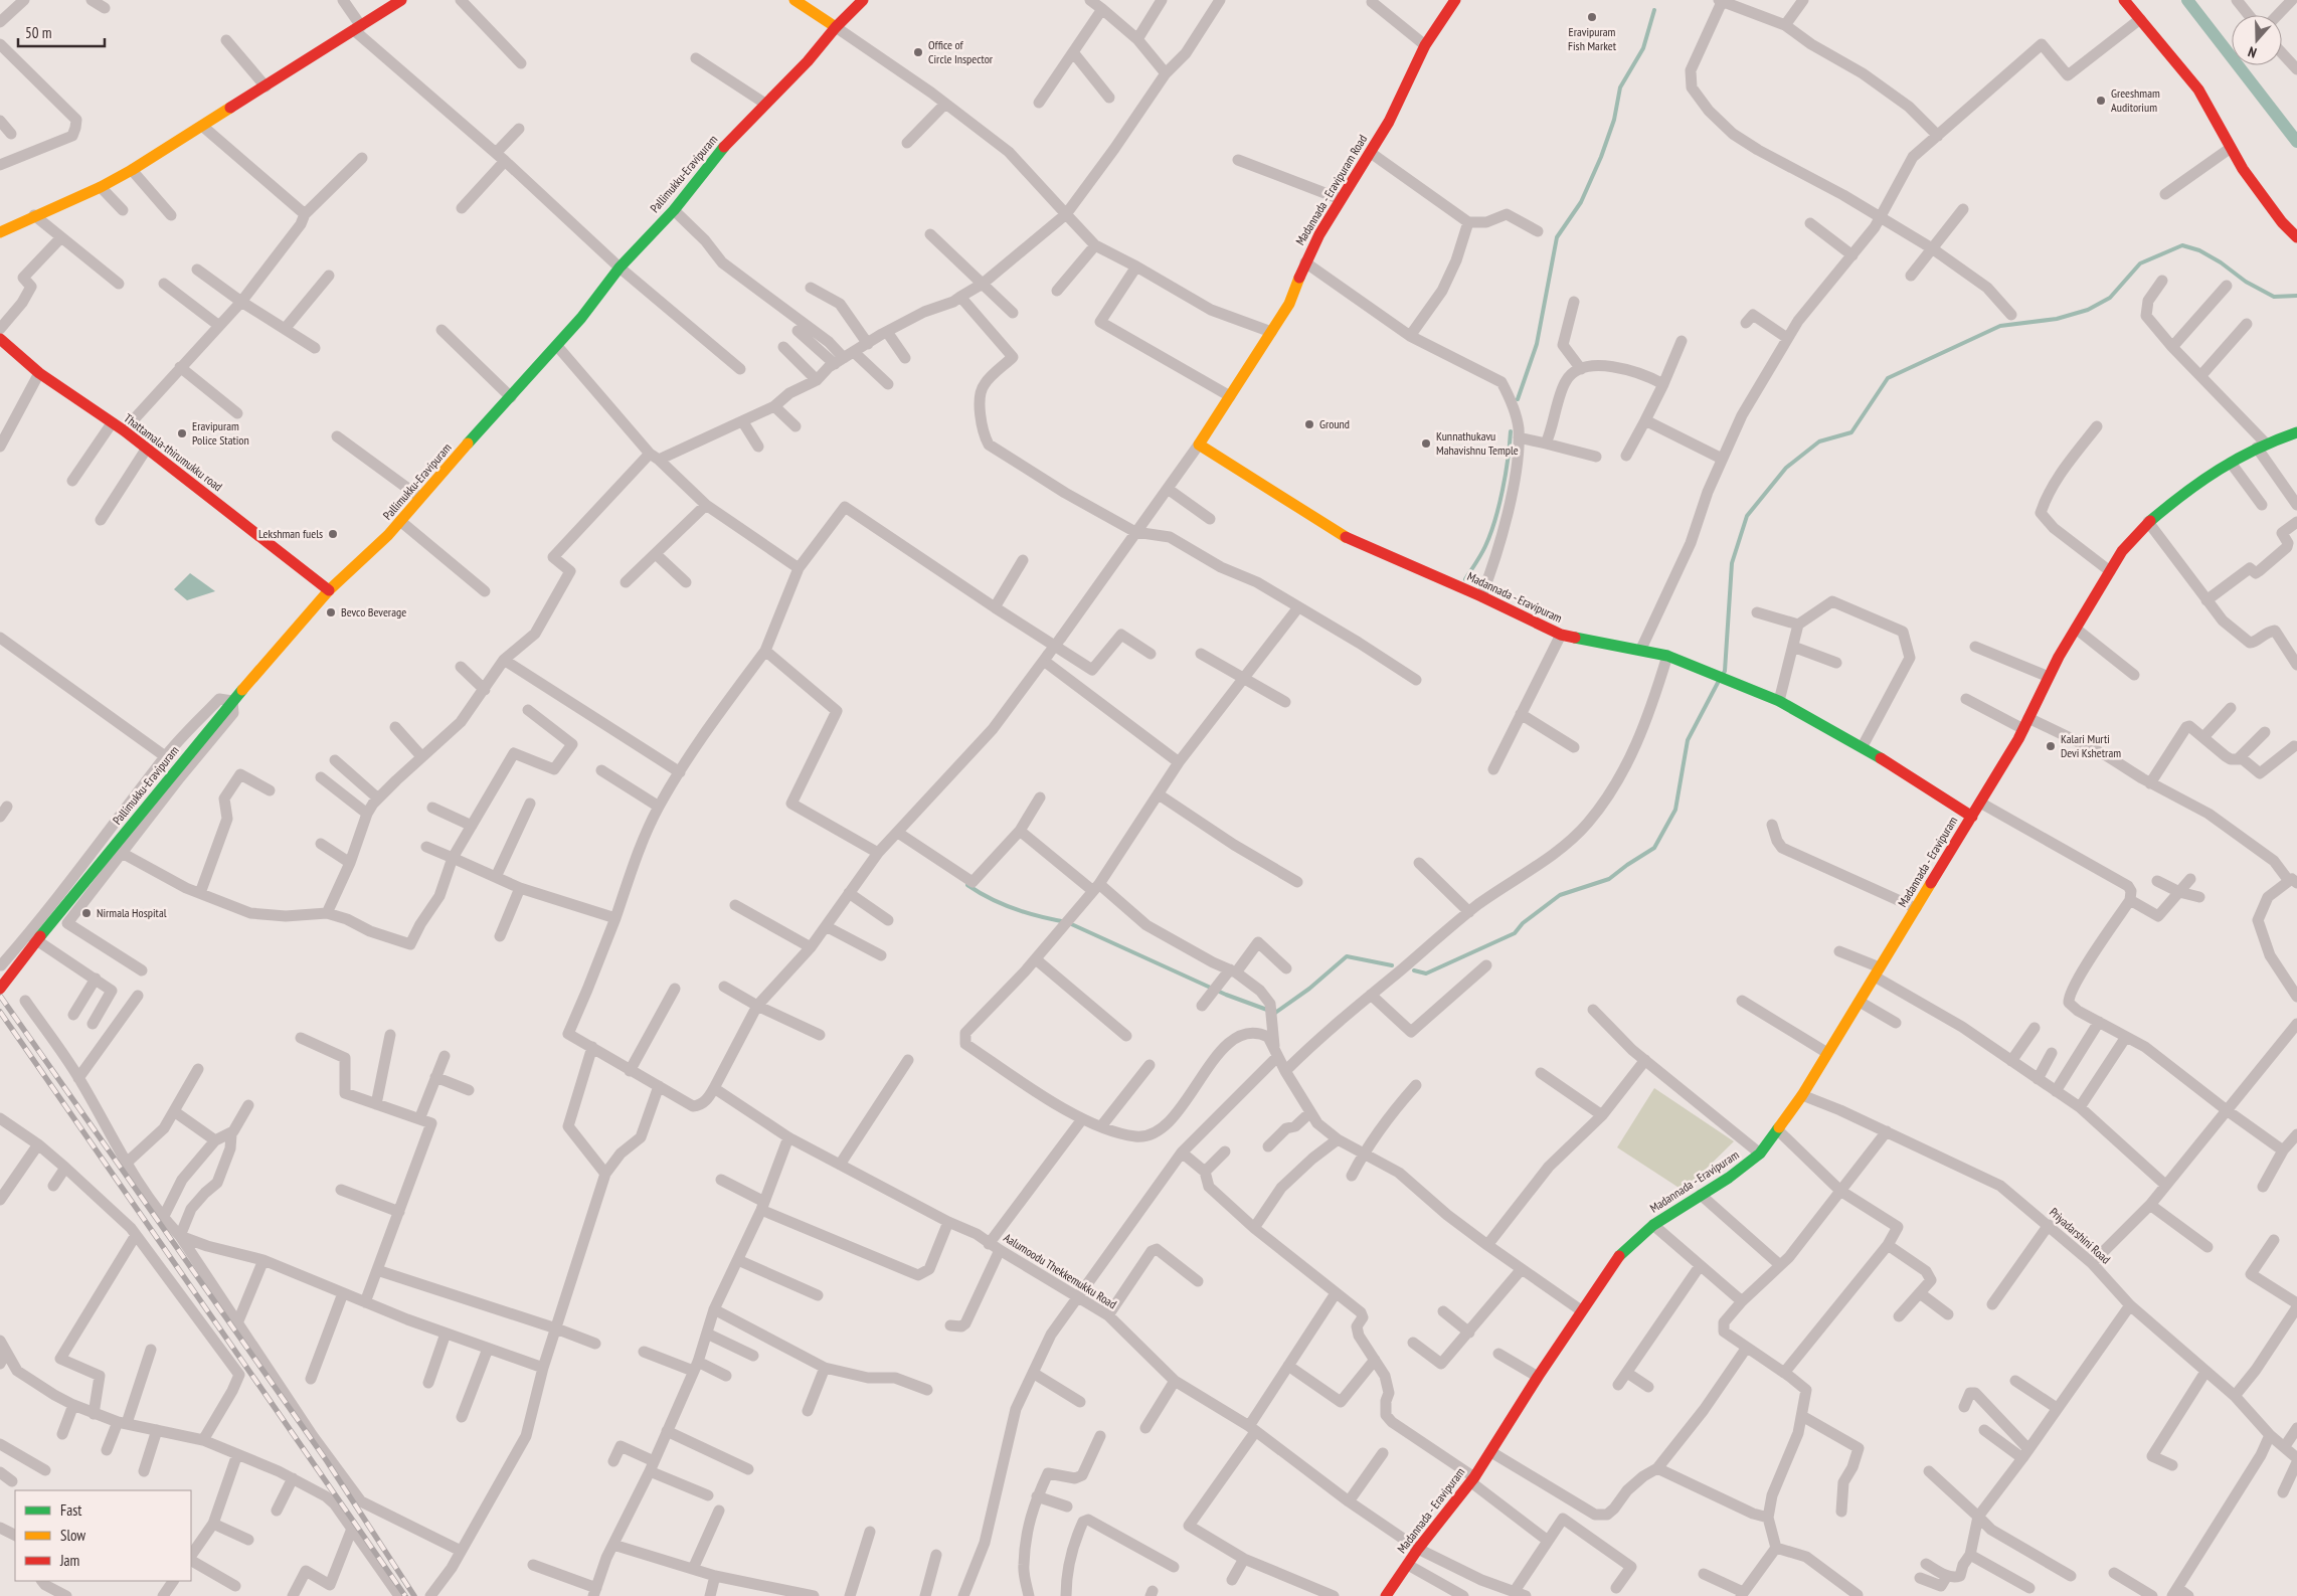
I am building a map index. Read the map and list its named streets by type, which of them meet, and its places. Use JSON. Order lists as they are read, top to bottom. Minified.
{"streets":{"main road":["Pallimukku-Eravipuram","Madannada - Eravipuram Road","Thattamala-thirumukku road","Madannada - Eravipuram"],"street":["Priyadarshini Road","Aalumoodu Thekkemukku Road"]},"crossings":[["Pallimukku-Eravipuram","Thattamala-thirumukku road"],["Madannada - Eravipuram Road","Madannada - Eravipuram"],["Madannada - Eravipuram","Priyadarshini Road"],["Madannada - Eravipuram","Aalumoodu Thekkemukku Road"]],"places":["Eravipuram Fish Market","Office of Circle Inspector","Greeshmam Auditorium","Ground","Eravipuram Police Station","Kunnathukavu Mahavishnu Temple","Lekshman fuels","Bevco Beverage","Kalari Murti Devi Kshetram","Nirmala Hospital"],"legend":["Fast","Slow","Jam"],"scale_bar":"50 m","north":"bottom"}
